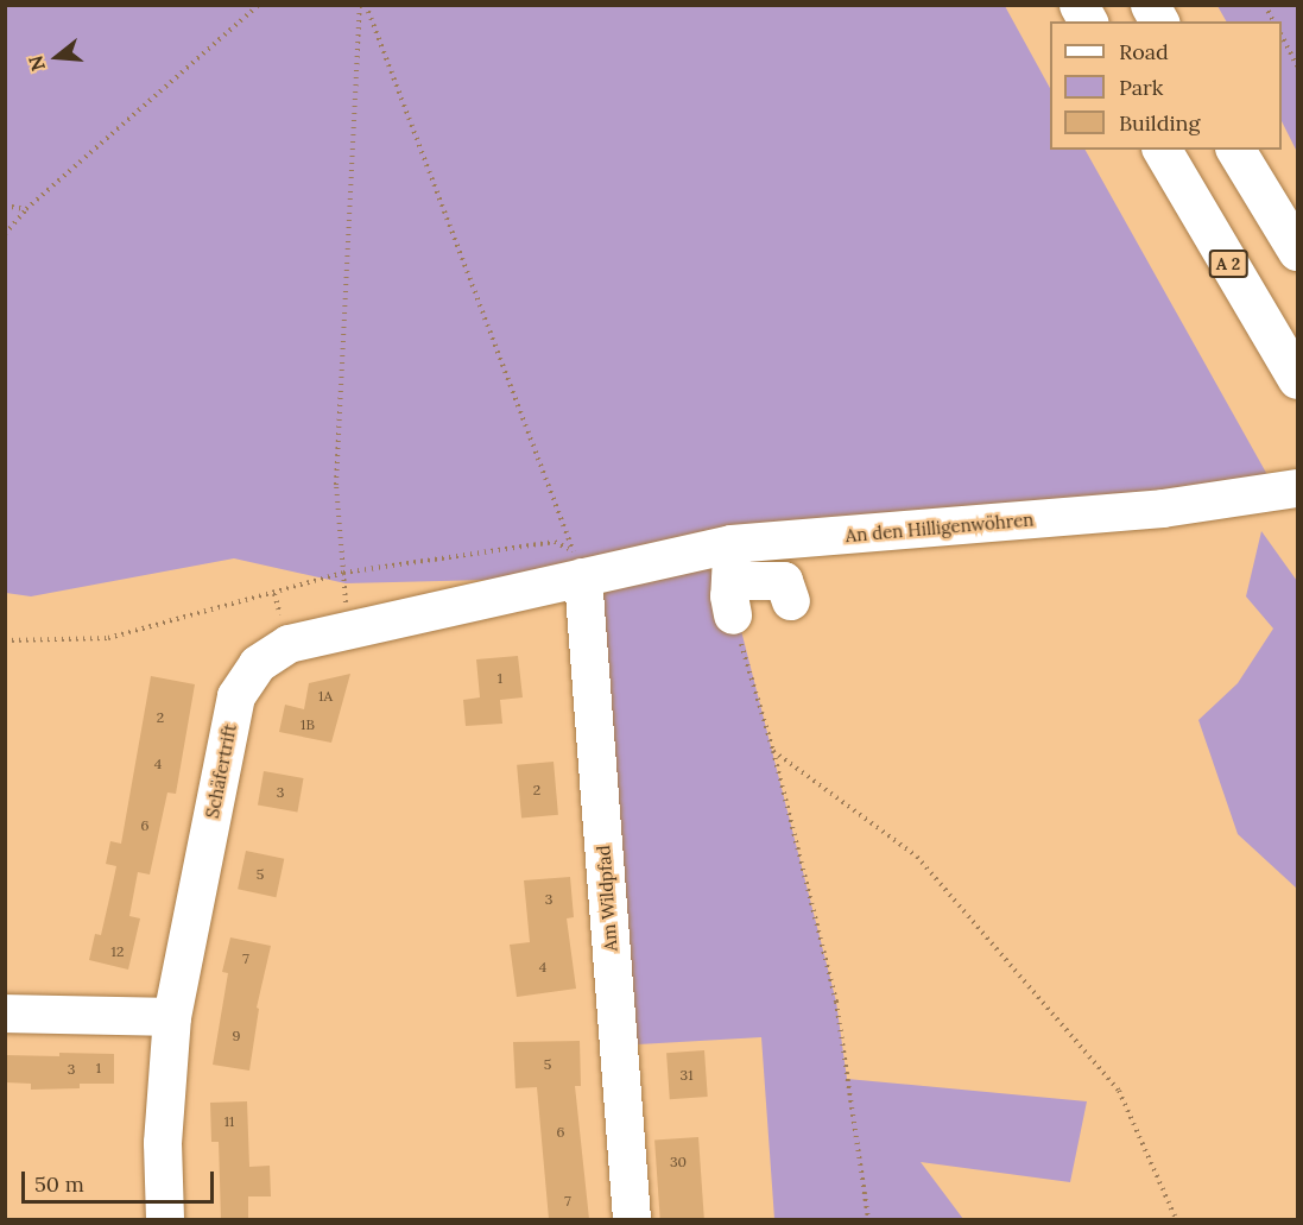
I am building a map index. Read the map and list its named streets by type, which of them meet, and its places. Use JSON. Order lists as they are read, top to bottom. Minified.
{"streets":{"highway":["A 2"],"street":["An den Hilligenwöhren","Schäfertrift","Am Wildpfad"]},"crossings":[["An den Hilligenwöhren","Schäfertrift"],["An den Hilligenwöhren","Am Wildpfad"],["Schäfertrift","Am Wildpfad"]],"house_numbers":["1","1A","2","1B","4","2","3","6","5","3","12","7","4","9","5","1","3","31","11","6","30","7"],"legend":["Road","Park","Building"],"scale_bar":"50 m","north":"left"}
